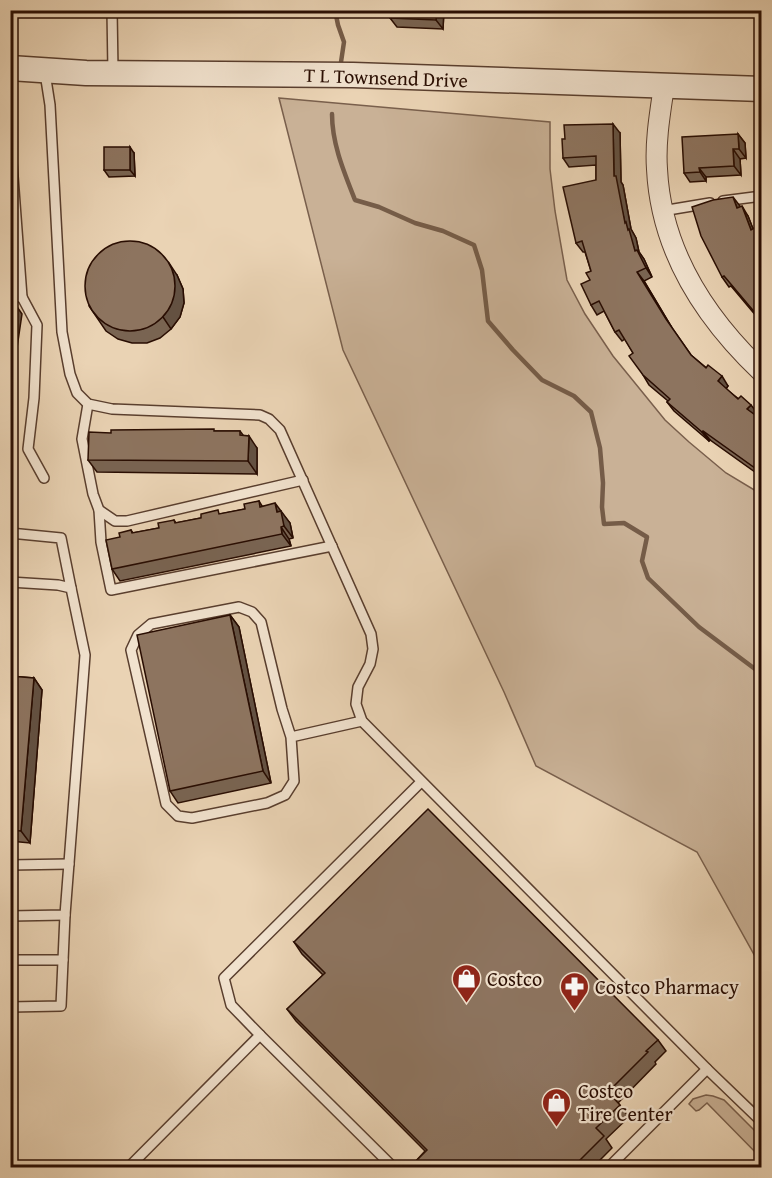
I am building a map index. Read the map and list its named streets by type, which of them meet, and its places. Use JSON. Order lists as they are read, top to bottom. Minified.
{"streets":{"street":["T L Townsend Drive"]},"places":{"shop":["Costco","Costco Tire Center"],"pharmacy":["Costco Pharmacy"]}}
